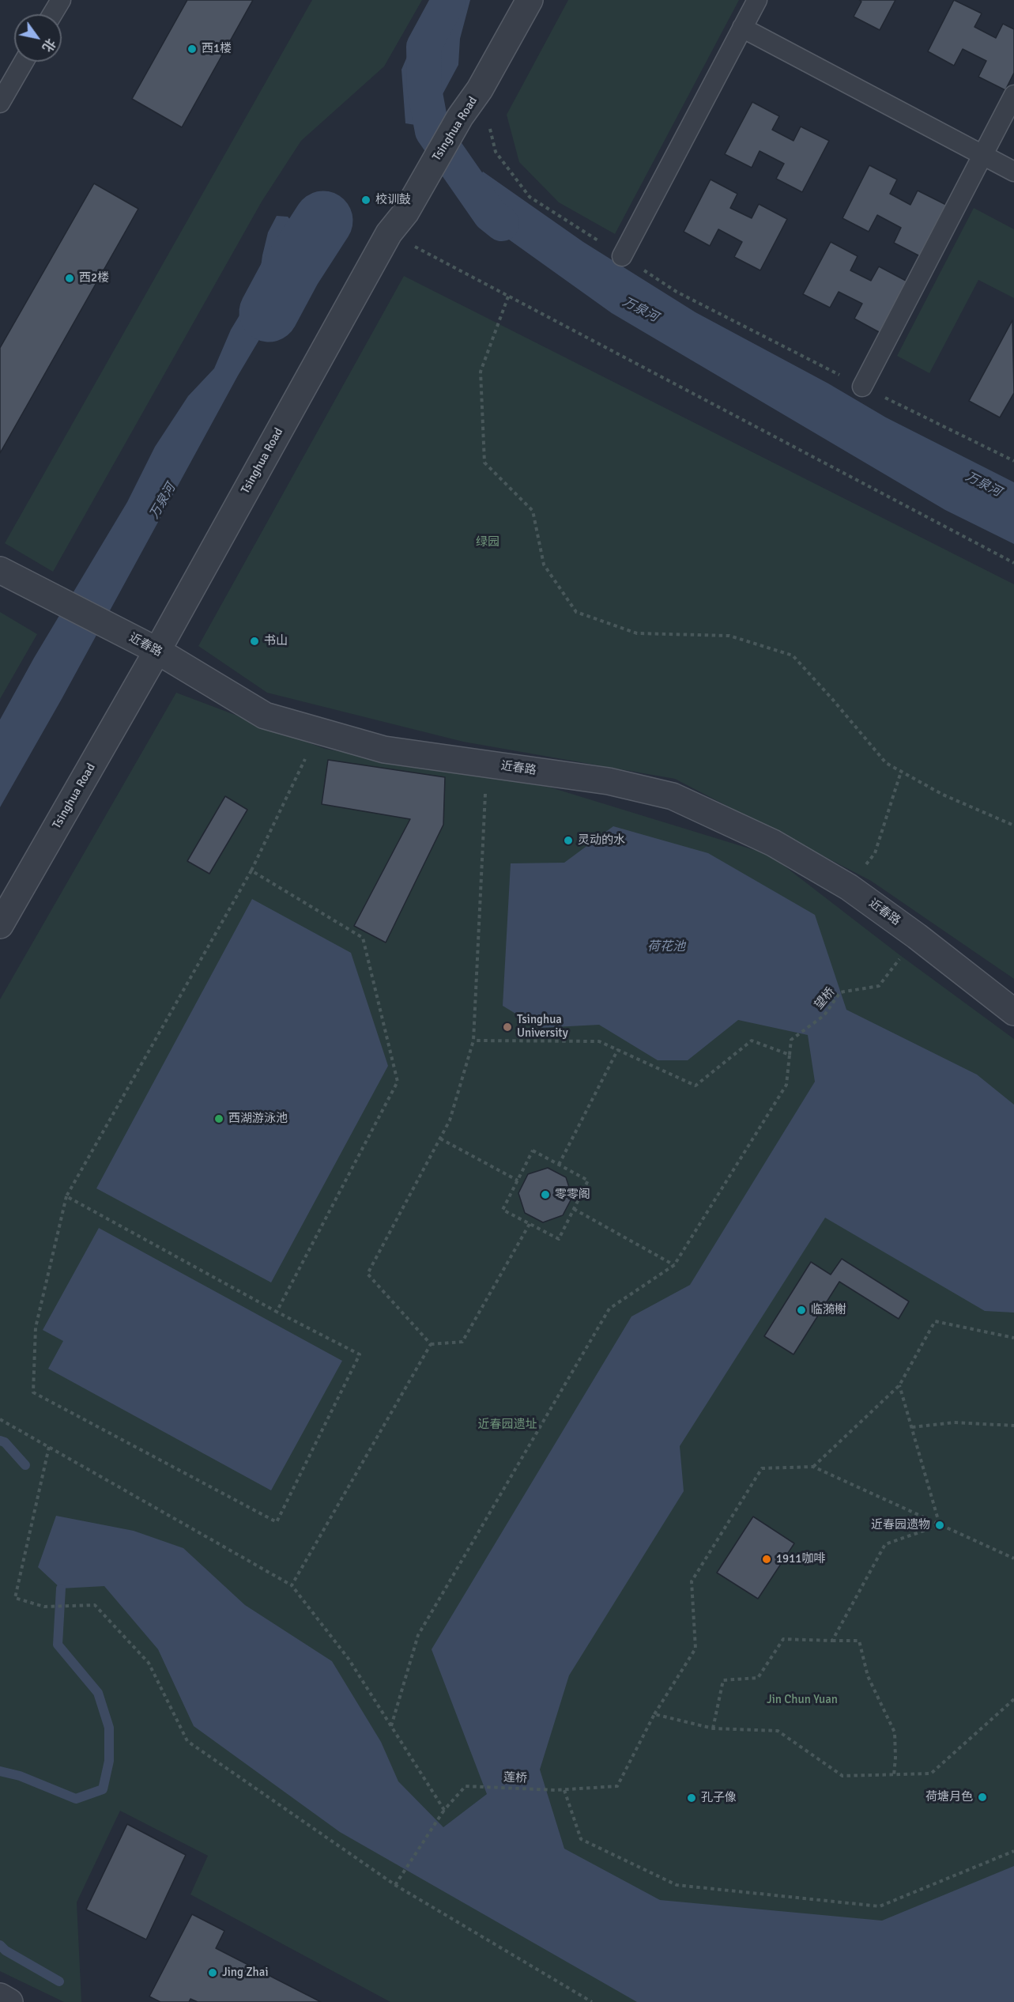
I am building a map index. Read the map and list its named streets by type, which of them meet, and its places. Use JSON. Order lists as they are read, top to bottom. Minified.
{"streets":{"street":["Tsinghua Road","近春路"],"path":["望桥","莲桥"]},"crossings":[["Tsinghua Road","近春路"]],"water":["万泉河","荷花池"],"parks":["绿园","近春园遗址","Jin Chun Yuan"],"places":["西1楼","校训鼓","西2楼","书山","灵动的水","Tsinghua University","西湖游泳池","零零阁","临漪榭","近春园遗物","1911咖啡","荷塘月色","孔子像","Jing Zhai"],"north":"bottom right"}
